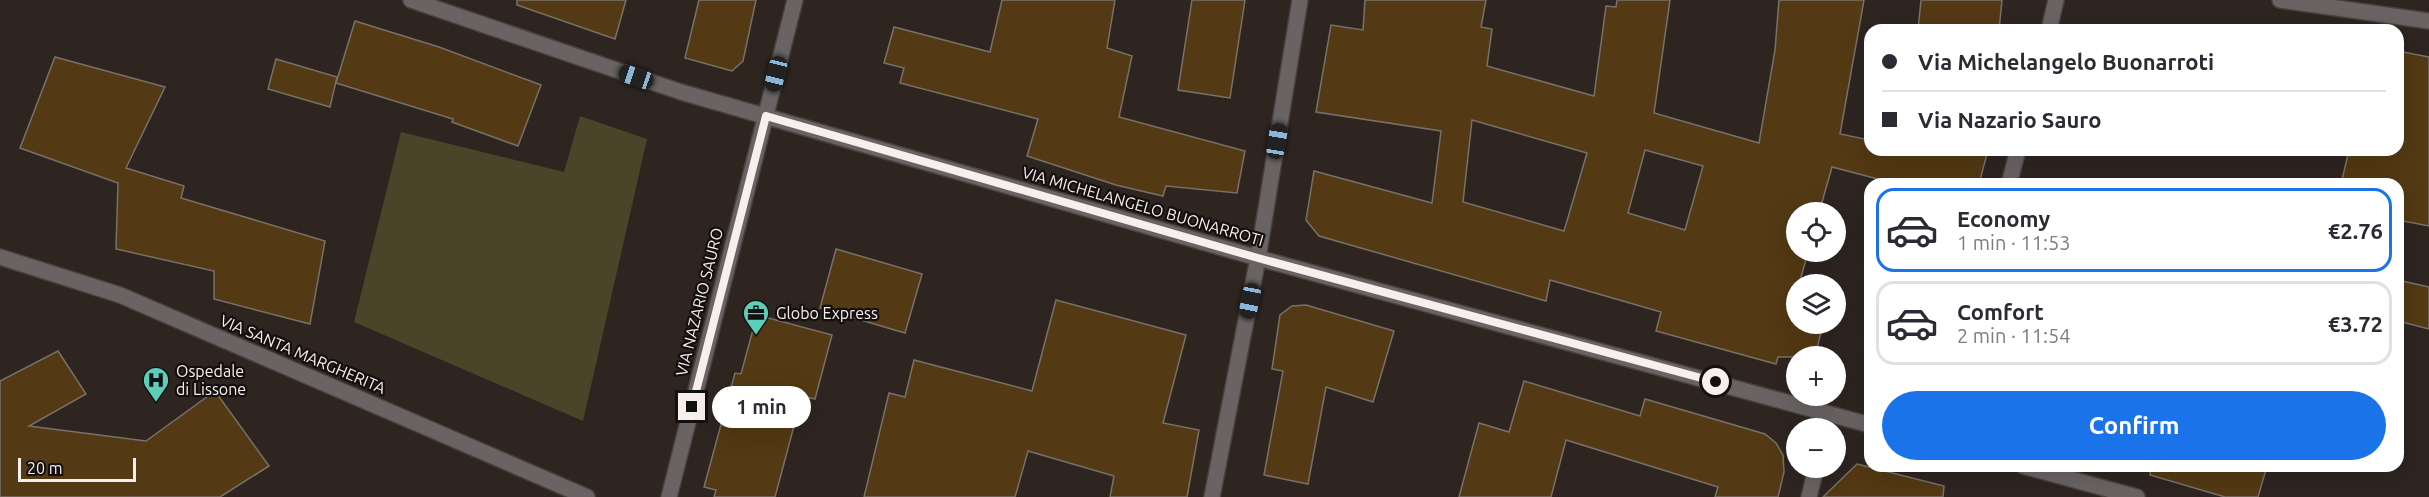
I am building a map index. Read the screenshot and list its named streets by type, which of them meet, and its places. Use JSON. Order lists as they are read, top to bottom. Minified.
{"streets":{"street":["VIA MICHELANGELO BUONARROTI","VIA NAZARIO SAURO","VIA SANTA MARGHERITA"]},"crossings":[["VIA MICHELANGELO BUONARROTI","VIA NAZARIO SAURO"]],"places":{"office":["Globo Express"],"hospital":["Ospedale di Lissone"]},"scale_bar":"20 m","page":{"banner":["Via Michelangelo Buonarroti","Via Nazario Sauro"],"list":[{"name":"Economy","note":"1 min · 11:53","value":"€2.76"},{"name":"Comfort","note":"2 min · 11:54","value":"€3.72"}],"map_buttons":["+","−"],"buttons":"Confirm","bubble":"1 min","scale":"20 m"}}
